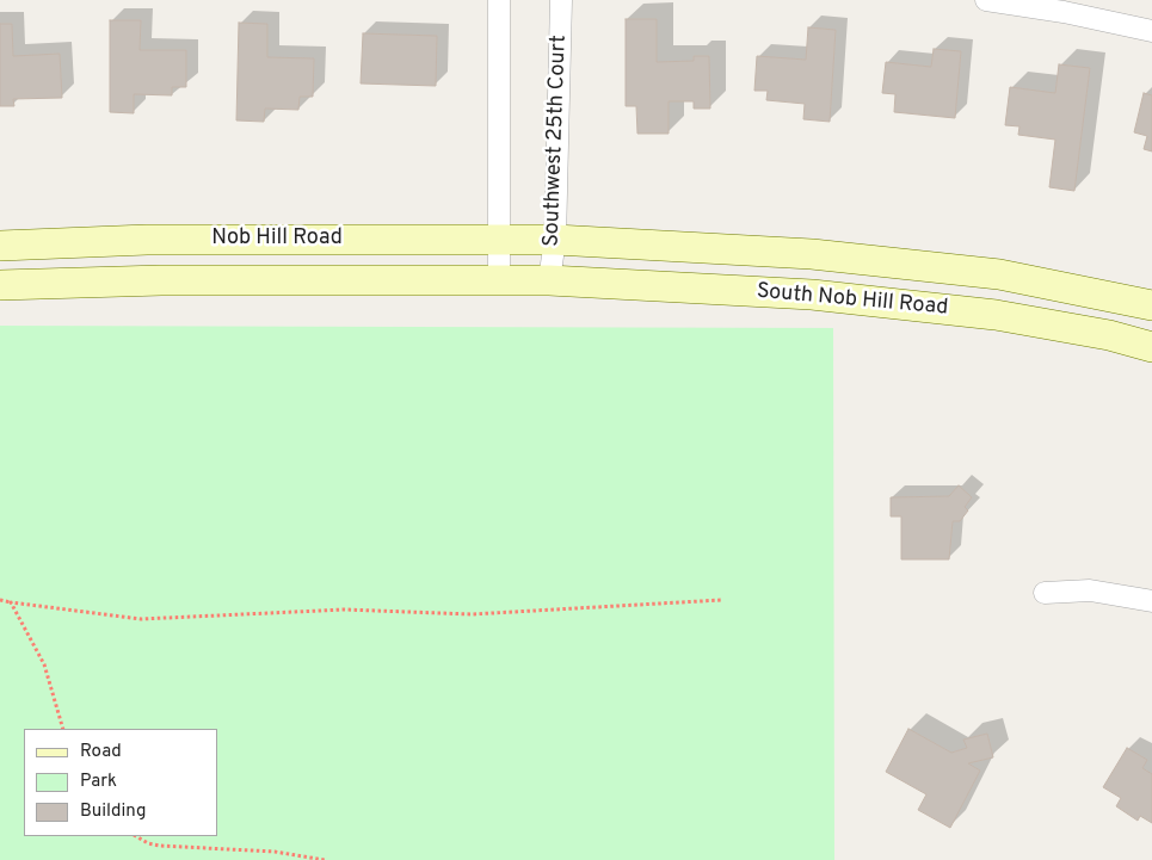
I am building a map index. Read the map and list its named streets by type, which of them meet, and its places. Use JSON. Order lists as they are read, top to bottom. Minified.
{"streets":{"main road":["Nob Hill Road","South Nob Hill Road"],"street":["Southwest 25th Court"]},"crossings":[["Southwest 25th Court","Nob Hill Road"],["Southwest 25th Court","South Nob Hill Road"],["Nob Hill Road","South Nob Hill Road"]],"legend":["Road","Park","Building"]}
